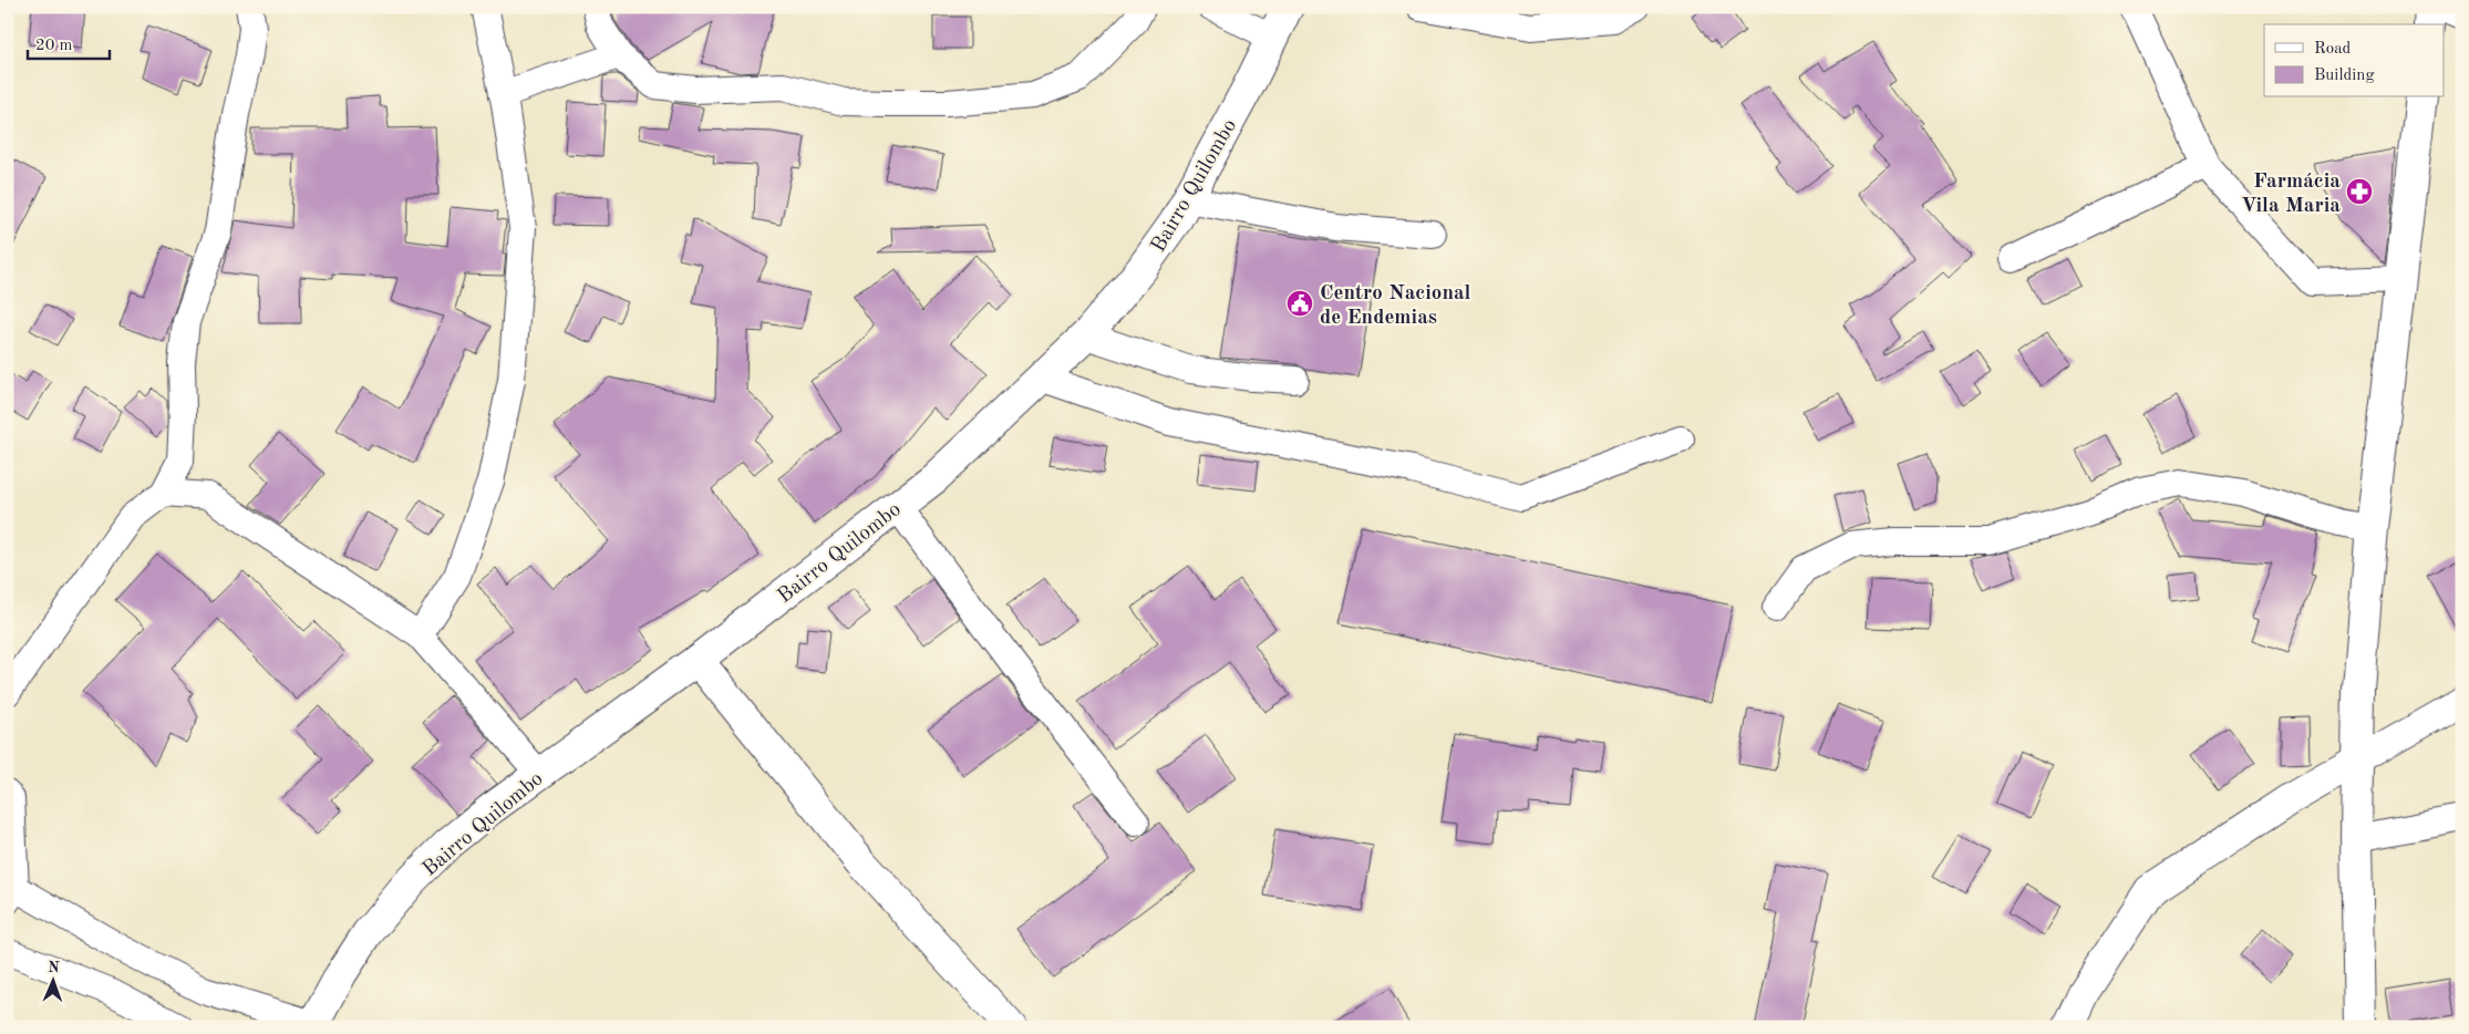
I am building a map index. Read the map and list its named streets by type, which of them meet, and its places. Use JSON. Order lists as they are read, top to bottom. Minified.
{"streets":{"street":["Bairro Quilombo"]},"places":{"pharmacy":["Farmácia Vila Maria"],"public building":["Centro Nacional de Endemias"]},"legend":["Road","Building"],"scale_bar":"20 m","north":"top"}
